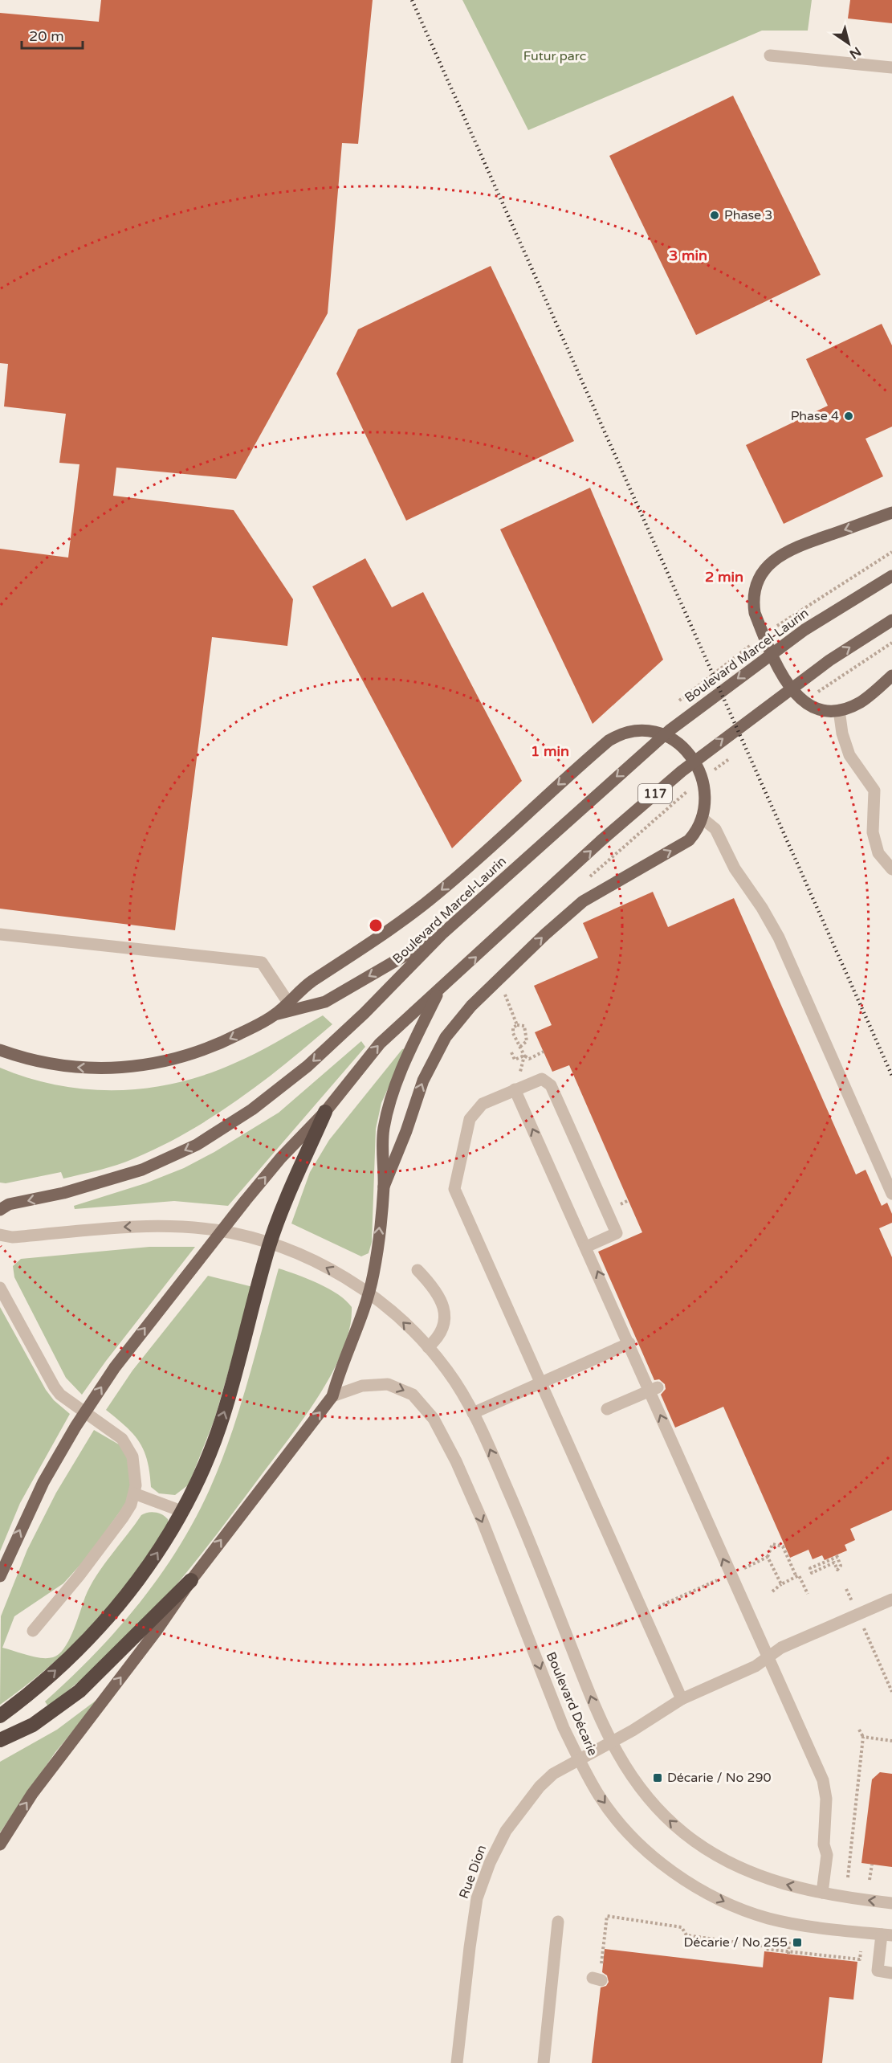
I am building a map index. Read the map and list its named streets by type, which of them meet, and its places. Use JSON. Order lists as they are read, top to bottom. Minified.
{"streets":{"main road":["Boulevard Marcel-Laurin","117"],"street":["Boulevard Décarie","Rue Dion"]},"crossings":[["Boulevard Décarie","Rue Dion"]],"parks":["Futur parc"],"places":{"other":["Phase 3","Phase 4"],"transit":["Décarie / No 290","Décarie / No 255"]},"scale_bar":"20 m","north":"bottom right","rings":["3 min","2 min","1 min"]}
